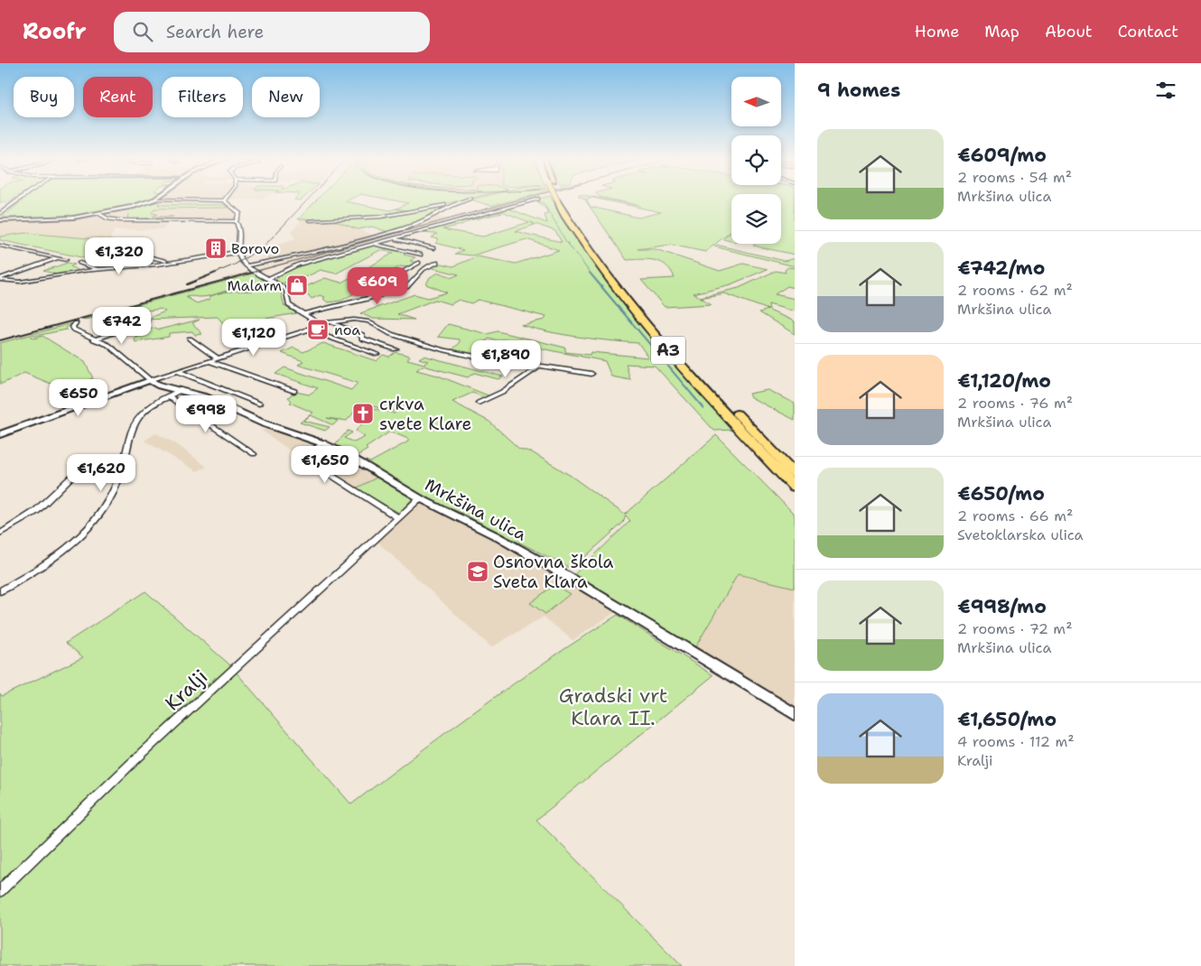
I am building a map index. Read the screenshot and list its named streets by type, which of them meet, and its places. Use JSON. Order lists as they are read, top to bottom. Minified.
{"streets":{"highway":["A3"],"street":["Mrkšina ulica","Kralji"]},"crossings":[["Mrkšina ulica","Kralji"]],"parks":["Gradski vrt Klara II."],"places":{"building":["Borovo"],"shop":["Malarm"],"cafe":["noa"],"church":["crkva svete Klare"],"school or university":["Osnovna škola Sveta Klara"]},"north":"left","page":{"header":"Roofr","search":"Search here","nav":["Home","Map","About","Contact"],"heading":"9 homes","chip":["Buy","Rent","Filters","New"],"list":[{"name":"€609/mo","note":"2 rooms · 54 m² · Mrkšina ulica"},{"name":"€742/mo","note":"2 rooms · 62 m² · Mrkšina ulica"},{"name":"€1,120/mo","note":"2 rooms · 76 m² · Mrkšina ulica"},{"name":"€650/mo","note":"2 rooms · 66 m² · Svetoklarska ulica"},{"name":"€998/mo","note":"2 rooms · 72 m² · Mrkšina ulica"},{"name":"€1,650/mo","note":"4 rooms · 112 m² · Kralji"}],"price":["€1,320","€609","€742","€1,120","€1,890","€650","€998","€1,650","€1,620"]}}
